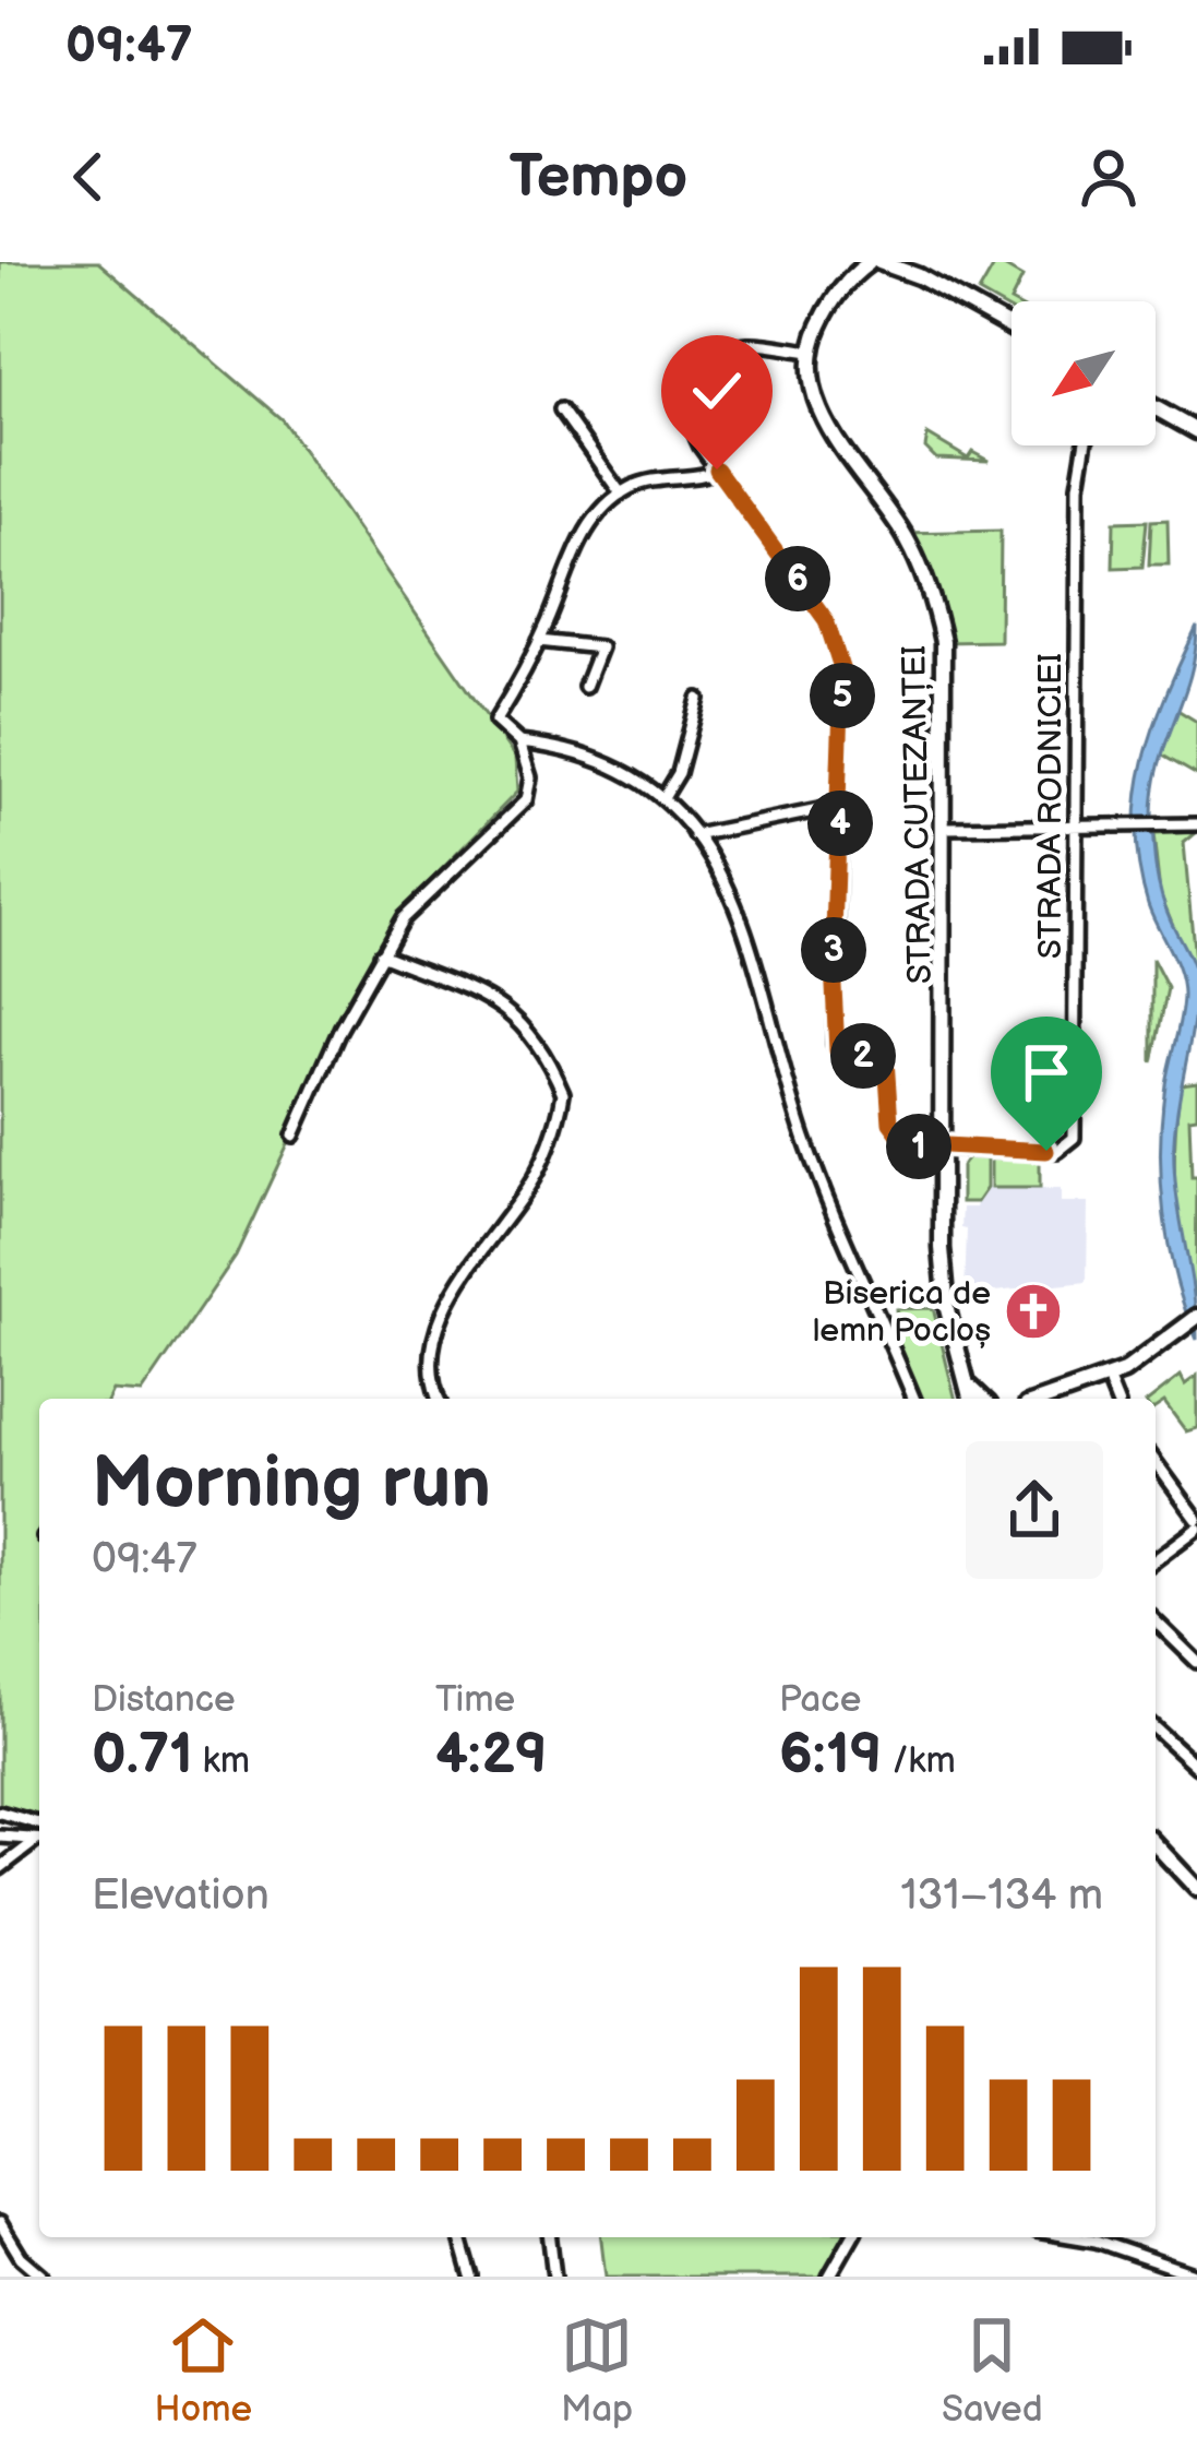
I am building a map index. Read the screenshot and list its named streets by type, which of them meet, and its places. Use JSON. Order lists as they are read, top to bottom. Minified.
{"streets":{"street":["STRADA RODNICIEI","STRADA CUTEZANȚEI"]},"crossings":[["STRADA RODNICIEI","STRADA CUTEZANȚEI"]],"places":{"church":["Biserica de lemn Pocloș"]},"north":"bottom left","page":{"status":"09:47","header":"Tempo","pins":["6","5","4","3","2","1"],"heading":["Morning run","09:47"],"stats":[["Distance","0.71 km"],["Time","4:29"],["Pace","6:19 /km"]],"chart":["Elevation","131–134 m"],"tabs":["Home","Map","Saved"]}}
